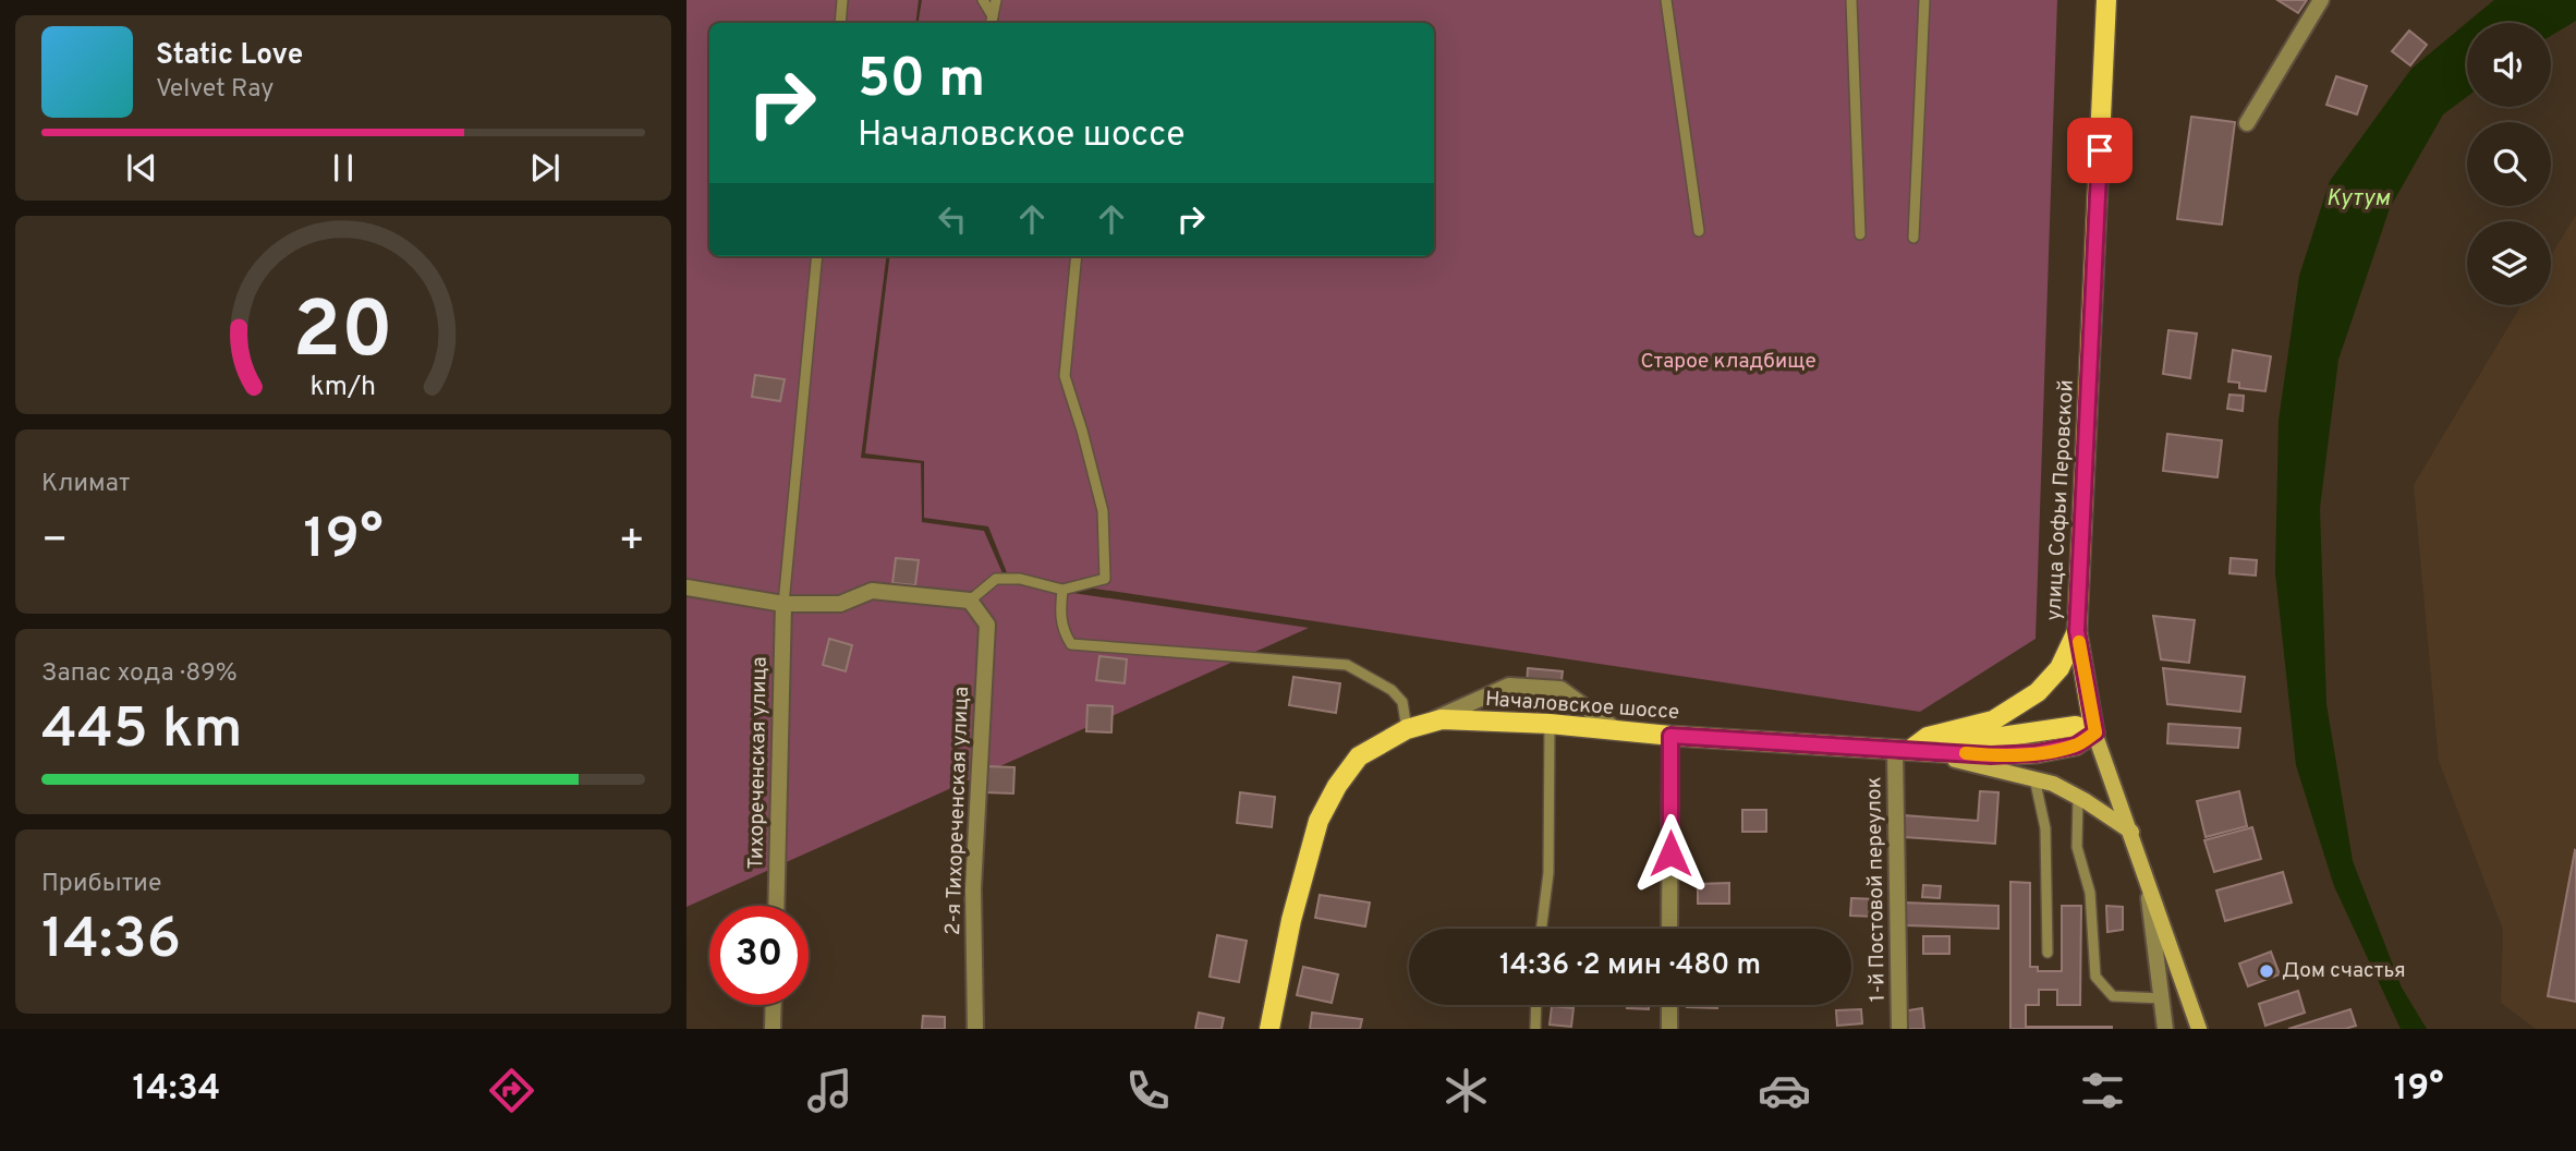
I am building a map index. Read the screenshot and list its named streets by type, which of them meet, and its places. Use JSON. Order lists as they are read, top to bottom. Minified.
{"streets":{"main road":["улица Софьи Перовской","Началовское шоссе"],"street":["Тихореченская улица","2-я Тихореченская улица","1-й Постовой переулок"]},"crossings":[["улица Софьи Перовской","Началовское шоссе"],["Началовское шоссе","1-й Постовой переулок"]],"water":["Кутум"],"parks":["Старое кладбище"],"places":["Дом счастья"],"page":{"turn":["50 m","Началовское шоссе"],"song":["Static Love","Velvet Ray"],"tile":["Климат",["Запас хода · 89%","445 km"],["Прибытие","14:36"]],"heat":["−","19°","+"],"limit":"30","trip":"14:36 · 2 мин · 480 m","tabs":["14:34","19°"],"gauge":["20","km/h"]}}
